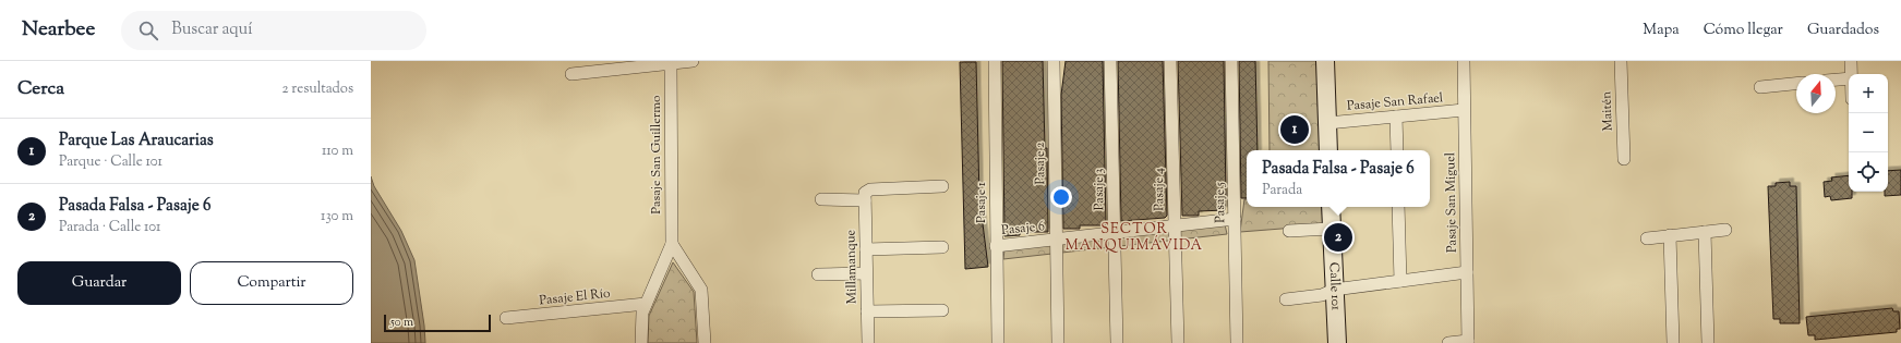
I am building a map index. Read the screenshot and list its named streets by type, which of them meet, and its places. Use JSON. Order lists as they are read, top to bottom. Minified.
{"streets":{"street":["Pasaje San Rafael","Maitén","Pasaje San Guillermo","Pasaje 2","Pasaje 3","Pasaje 4","Pasaje 1","Pasaje 5","Pasaje San Miguel","Pasaje 6","Millamanque","Calle 101","Pasaje El Río"]},"crossings":[["Pasaje San Rafael","Pasaje San Miguel"],["Pasaje San Guillermo","Pasaje El Río"],["Pasaje 2","Pasaje 6"],["Pasaje 3","Pasaje 6"],["Pasaje 4","Pasaje 6"],["Pasaje 1","Pasaje 6"],["Pasaje 5","Pasaje 6"]],"districts":["SECTOR MANQUIMÁVIDA"],"scale_bar":"50 m","north":"top","page":{"header":"Nearbee","search":"Buscar aquí","nav":["Mapa","Cómo llegar","Guardados"],"heading":["Cerca","2 resultados"],"map_buttons":["+","−"],"pins":["1","2"],"list":[{"mark":"1","name":"Parque Las Araucarias","note":"Parque · Calle 101","value":"110 m"},{"mark":"2","name":"Pasada Falsa - Pasaje 6","note":"Parada · Calle 101","value":"130 m"}],"popup":["Pasada Falsa - Pasaje 6","Parada"],"buttons":["Guardar","Compartir"],"scale":"50 m"}}
